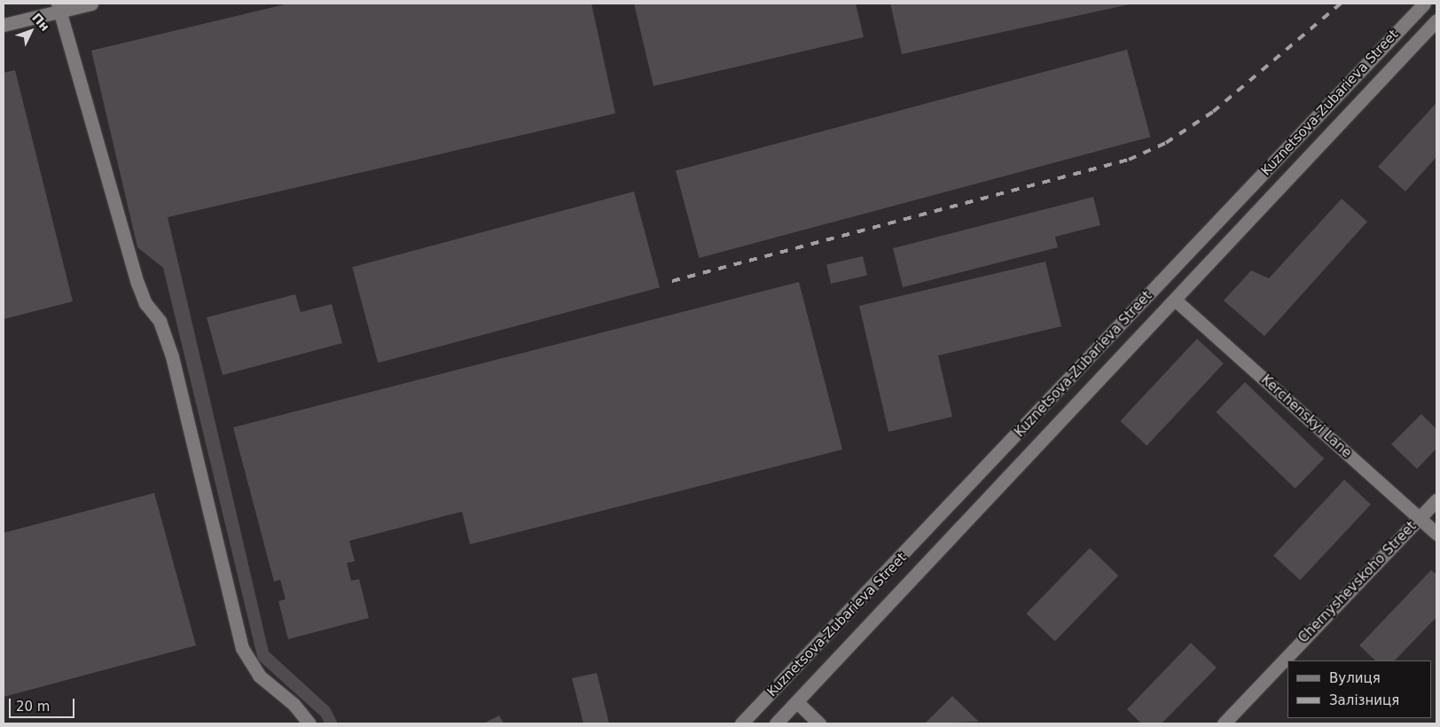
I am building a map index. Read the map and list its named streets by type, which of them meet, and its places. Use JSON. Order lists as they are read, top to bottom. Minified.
{"streets":{"main road":["Kuznetsova-Zubarieva Street","Kerchenskyi Lane","Chernyshevskoho Street"]},"crossings":[["Kuznetsova-Zubarieva Street","Kerchenskyi Lane"],["Kerchenskyi Lane","Chernyshevskoho Street"]],"legend":["Вулиця","Залізниця"],"scale_bar":"20 m","north":"top right"}
